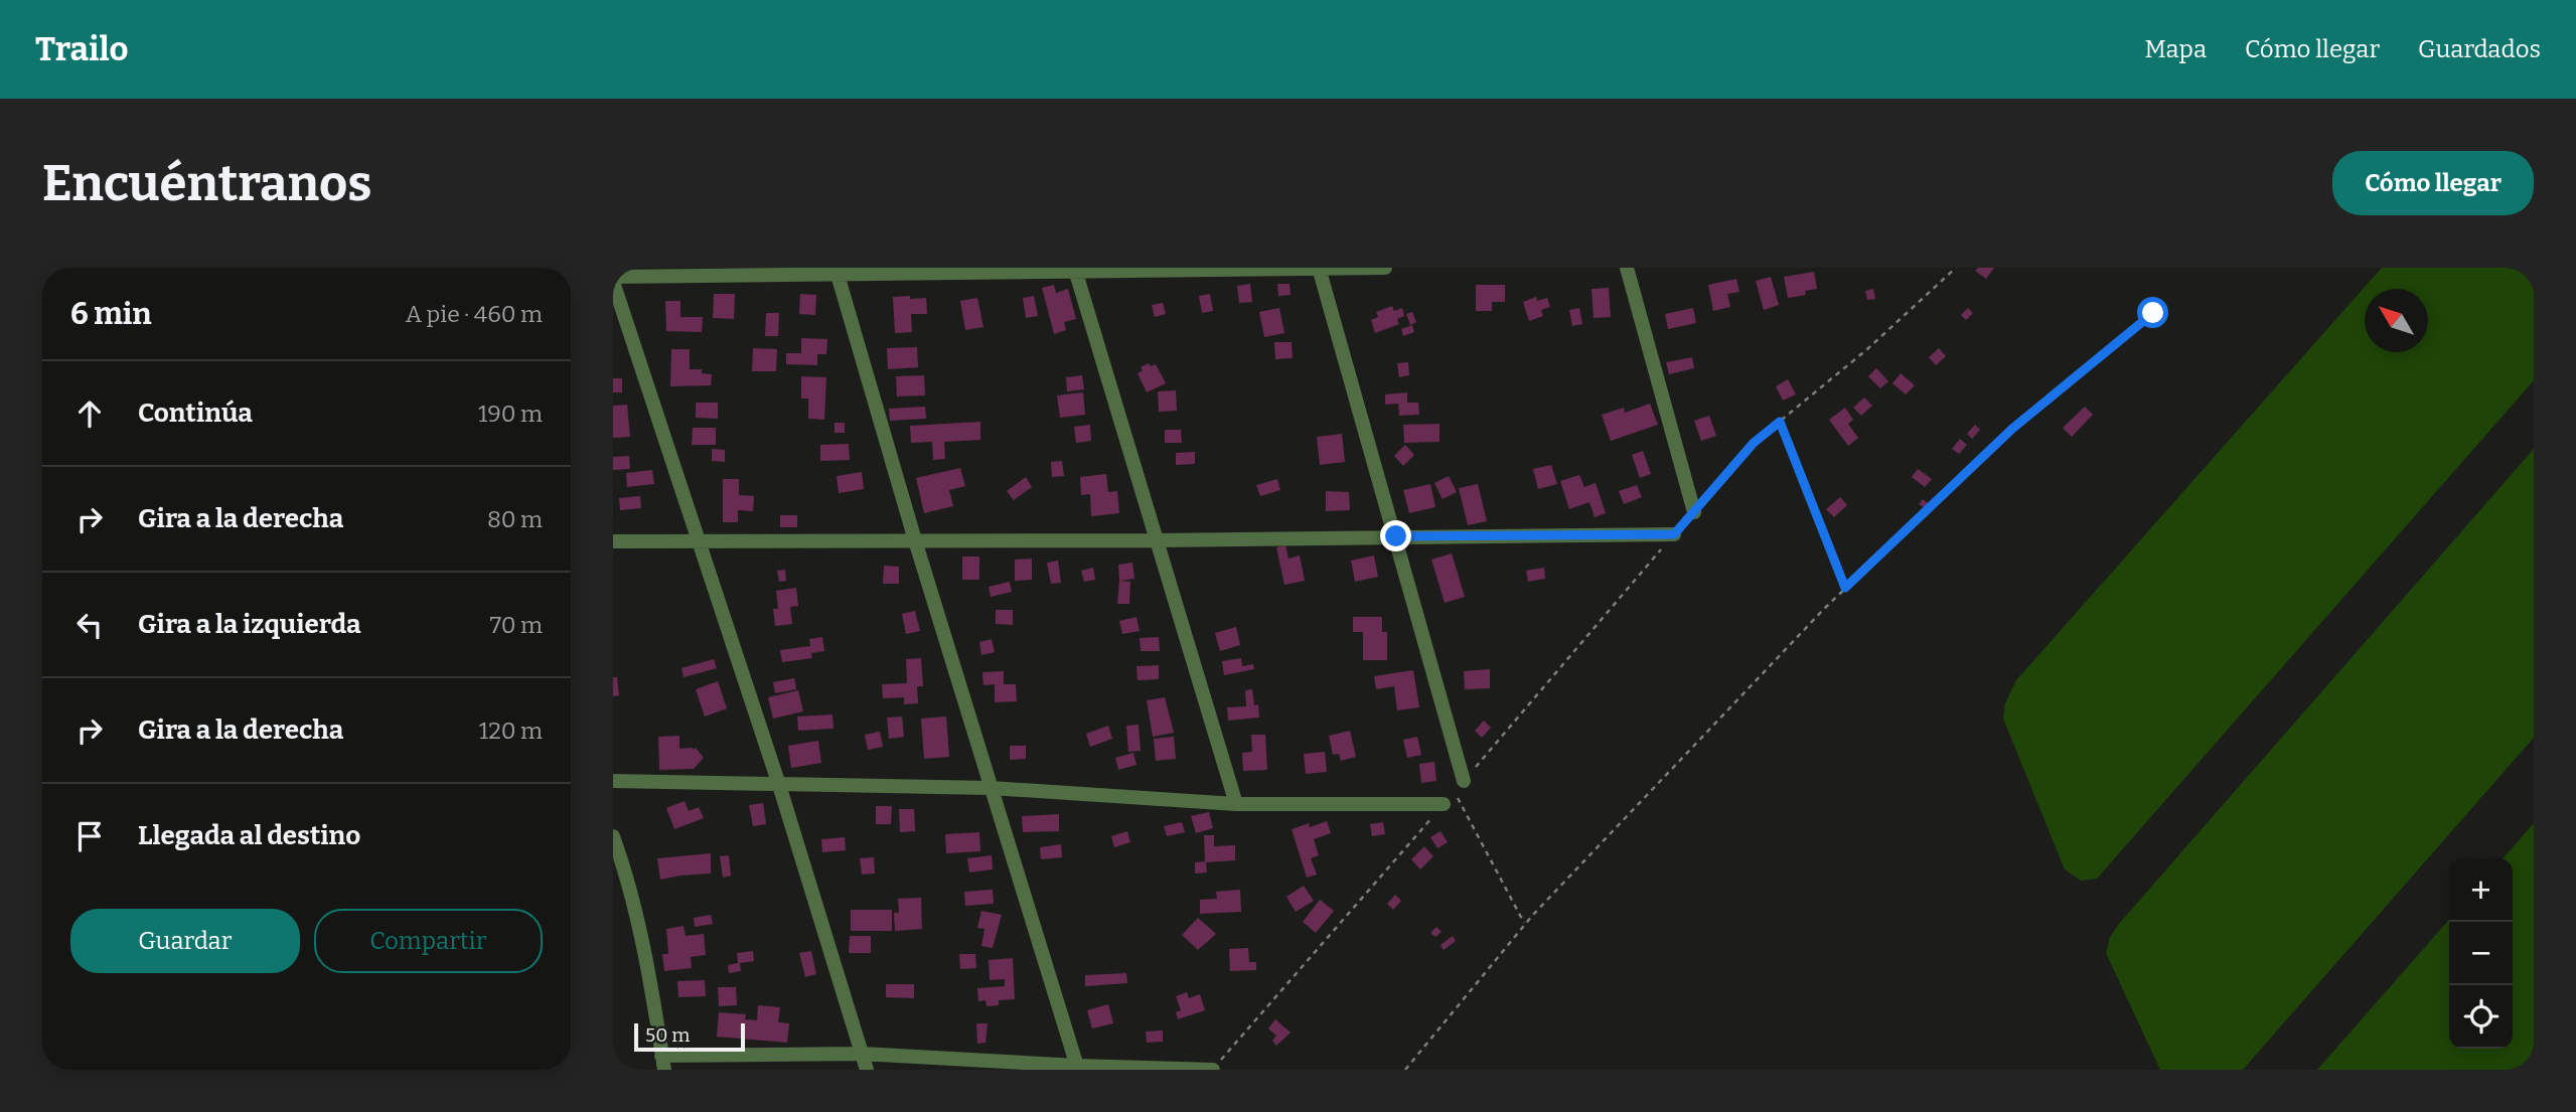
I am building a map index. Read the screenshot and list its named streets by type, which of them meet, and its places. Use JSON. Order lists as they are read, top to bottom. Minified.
{"scale_bar":"50 m","north":"top left","page":{"header":"Trailo","nav":["Mapa","Cómo llegar","Guardados"],"buttons":["Cómo llegar",["Guardar","Compartir"]],"title":"Encuéntranos","heading":["6 min","A pie · 460 m"],"list":[["Continúa","190 m"],["Gira a la derecha","80 m"],["Gira a la izquierda","70 m"],["Gira a la derecha","120 m"],"Llegada al destino"],"map_buttons":["+","−"],"scale":"50 m"}}
